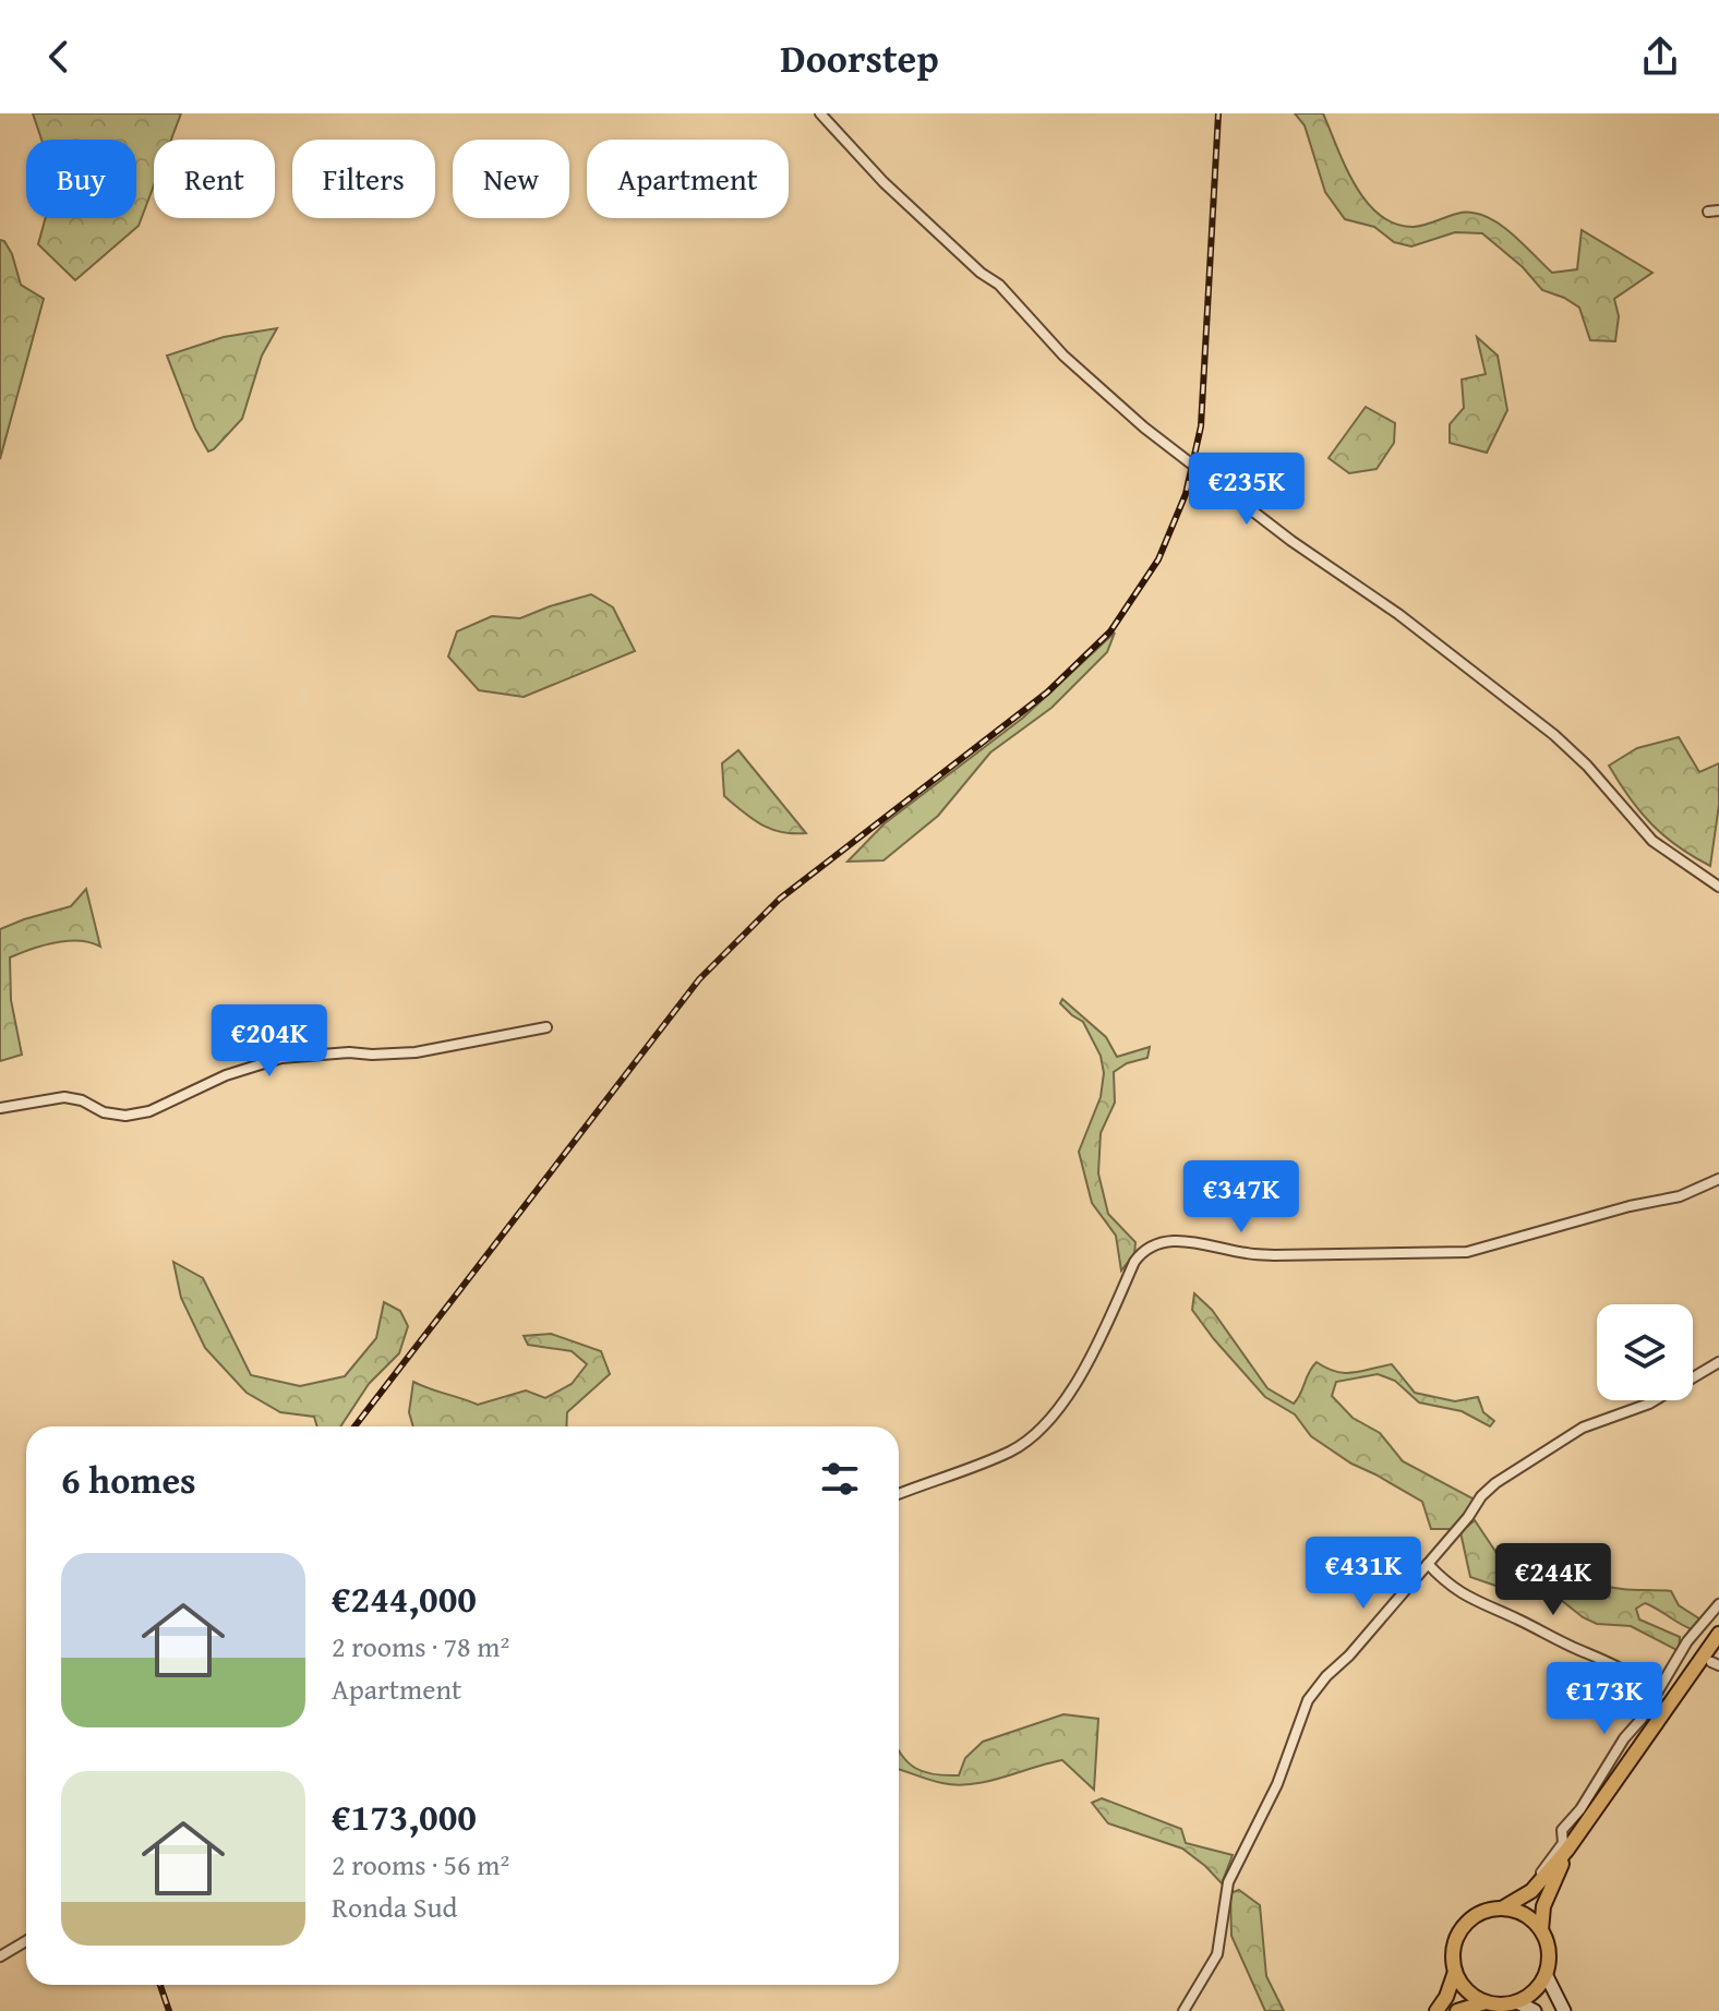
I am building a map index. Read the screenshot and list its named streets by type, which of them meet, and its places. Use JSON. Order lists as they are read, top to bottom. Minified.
{"page":{"header":"Doorstep","chip":["Buy","Rent","Filters","New","Apartment"],"price":["€235K","€204K","€347K","€431K","€244K","€173K"],"heading":"6 homes","list":[{"name":"€244,000","note":"2 rooms · 78 m² · Apartment"},{"name":"€173,000","note":"2 rooms · 56 m² · Ronda Sud"}]}}
